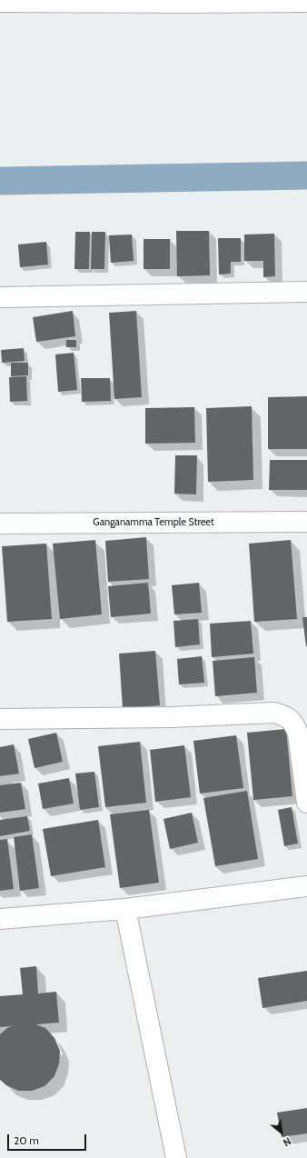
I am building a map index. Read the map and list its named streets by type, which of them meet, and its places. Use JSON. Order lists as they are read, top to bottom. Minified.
{"streets":{"street":["Ganganamma Temple Street"]},"scale_bar":"20 m","north":"bottom right"}
